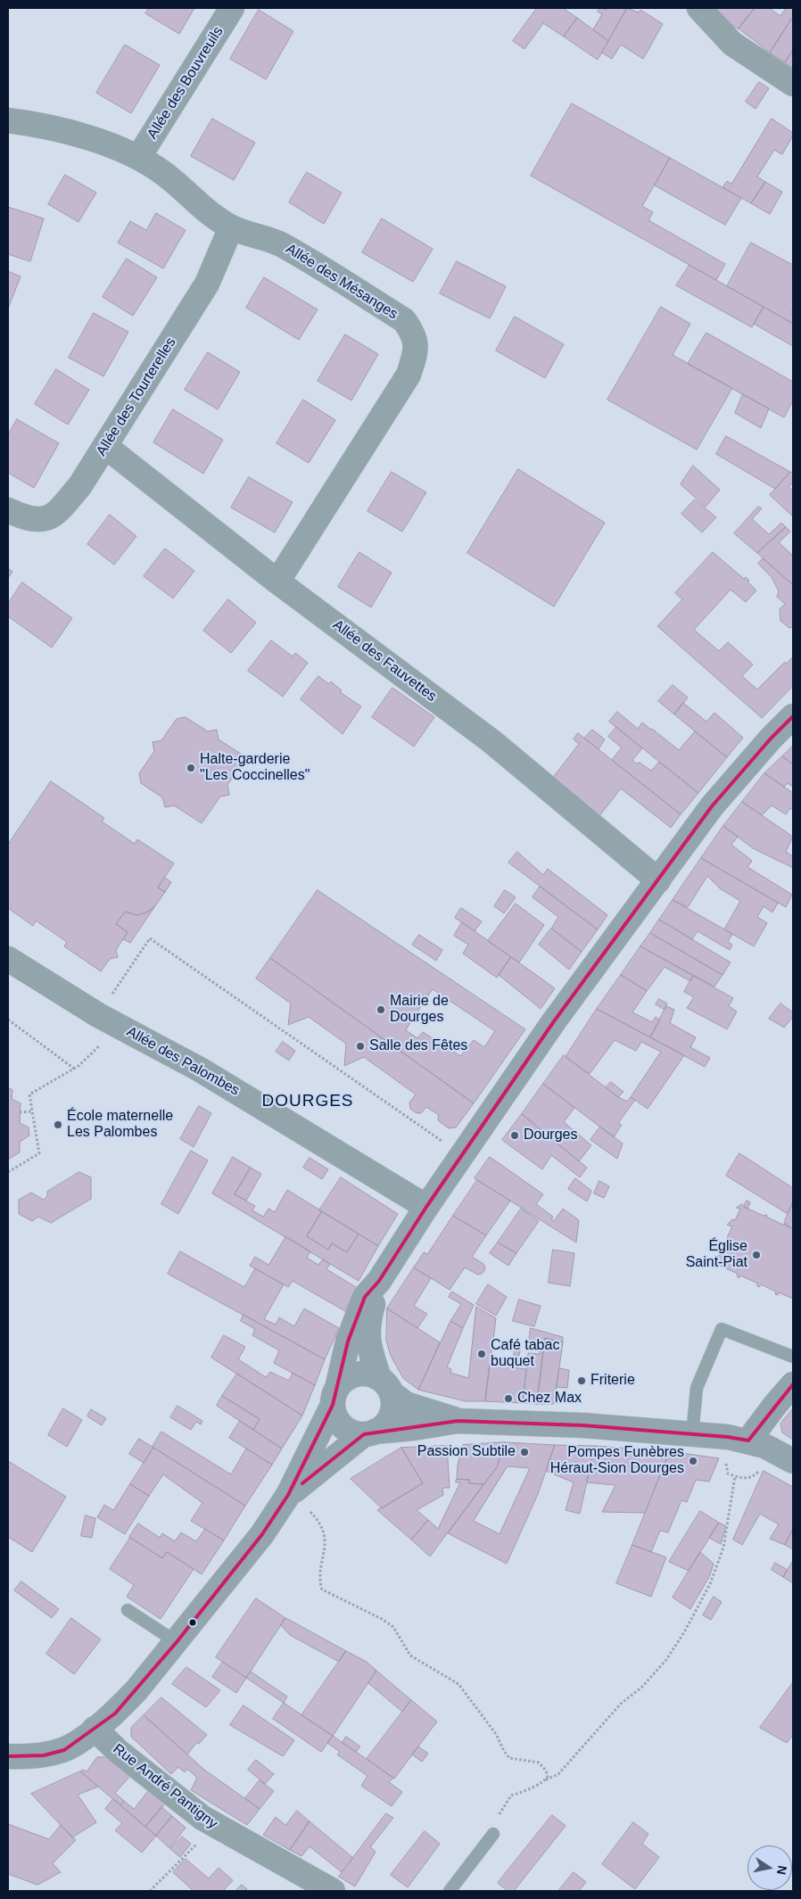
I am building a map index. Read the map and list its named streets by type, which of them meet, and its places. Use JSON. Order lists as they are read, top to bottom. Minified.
{"streets":{"street":["Allée des Bouvreuils","Allée des Mésanges","Allée des Tourterelles","Allée des Fauvettes","Allée des Palombes","Rue André Pantigny"]},"crossings":[["Allée des Bouvreuils","Allée des Mésanges"],["Allée des Mésanges","Allée des Tourterelles"],["Allée des Mésanges","Allée des Fauvettes"],["Allée des Tourterelles","Allée des Fauvettes"]],"districts":["DOURGES"],"places":["Halte-garderie \"Les Coccinelles\"","Mairie de Dourges","Salle des Fêtes","École maternelle Les Palombes","Dourges","Église Saint-Piat","Café tabac buquet","Friterie","Chez Max","Passion Subtile","Pompes Funèbres Héraut-Sion Dourges"],"north":"right"}
